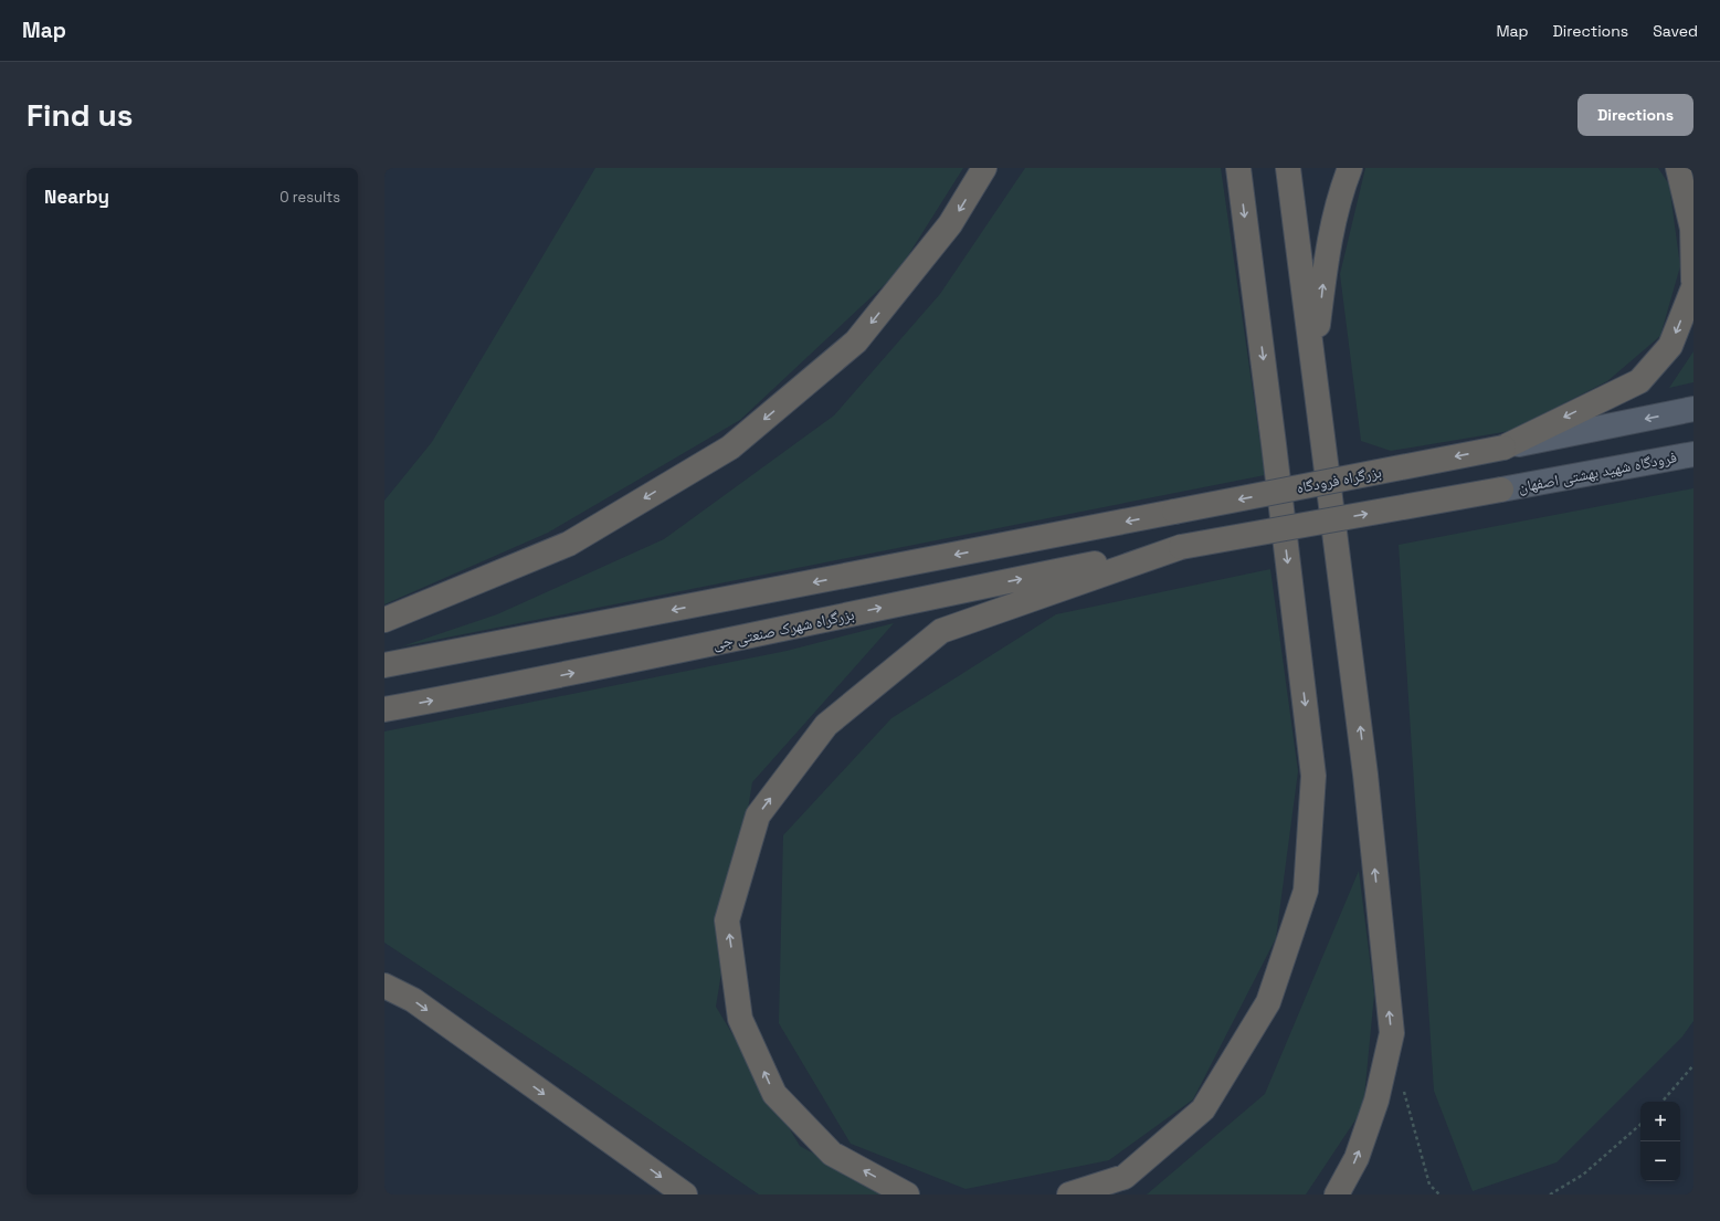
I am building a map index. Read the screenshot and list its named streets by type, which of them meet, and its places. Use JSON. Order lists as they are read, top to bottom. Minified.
{"streets":{"highway":["بزرگراه فرودگاه","بزرگراه شهرک صنعتی جی"],"main road":["فرودگاه شهید بهشتی اصفهان"]},"one_way":["بزرگراه شهرک صنعتی جی"],"page":{"header":"Map","nav":["Map","Directions","Saved"],"buttons":"Directions","title":"Find us","heading":["Nearby","0 results"],"map_buttons":["+","−"]}}
